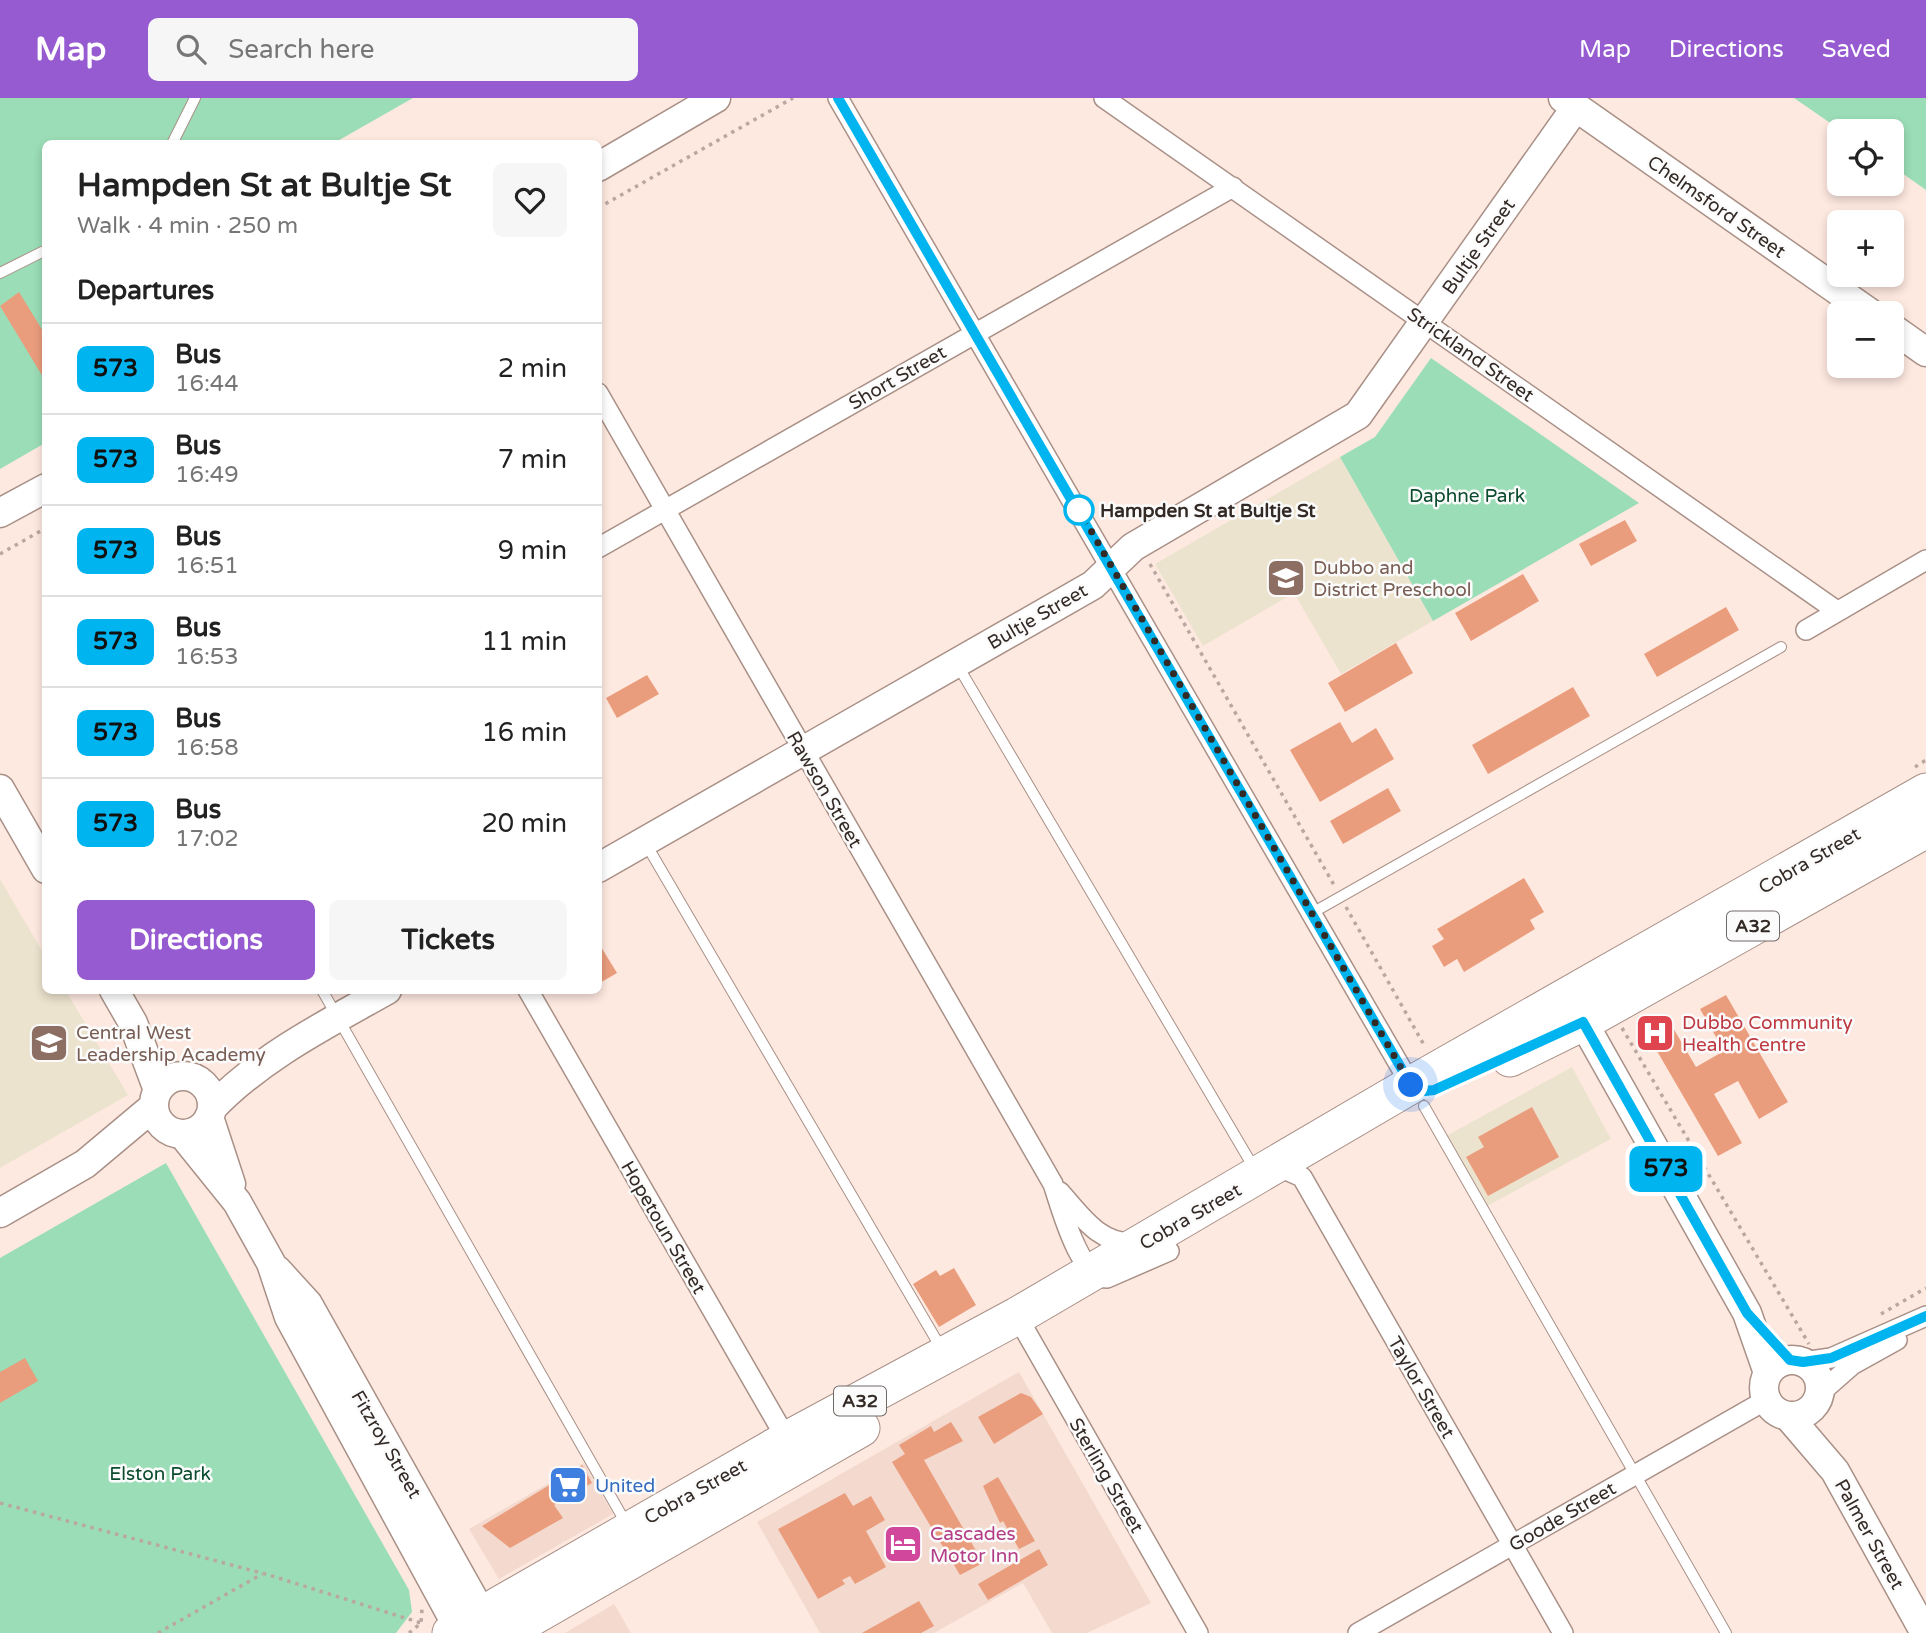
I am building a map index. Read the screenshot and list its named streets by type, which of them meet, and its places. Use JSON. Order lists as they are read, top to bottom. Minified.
{"streets":{"highway":["Cobra Street","A32"],"street":["Chelmsford Street","Bultje Street","Strickland Street","Short Street","Rawson Street","Hopetoun Street","Taylor Street","Fitzroy Street","Sterling Street","Goode Street","Palmer Street"]},"crossings":[["Chelmsford Street","Bultje Street"],["Bultje Street","Strickland Street"],["Bultje Street","Rawson Street"],["Strickland Street","Short Street"],["Short Street","Rawson Street"],["Rawson Street","Cobra Street"],["Cobra Street","Hopetoun Street"],["Cobra Street","Taylor Street"],["Cobra Street","Fitzroy Street"],["Cobra Street","Sterling Street"],["Cobra Street","Palmer Street"],["Taylor Street","Goode Street"],["Goode Street","Palmer Street"]],"parks":["Daphne Park","Elston Park"],"places":{"other":["Hampden St at Bultje St"],"school or university":["Dubbo and District Preschool","Central West Leadership Academy"],"hospital":["Dubbo Community Health Centre"],"supermarket":["United"],"hotel":["Cascades Motor Inn"]},"lines":["bus line 573"],"page":{"header":"Map","search":"Search here","nav":["Map","Directions","Saved"],"on_map":"573","map_buttons":["+","−"],"heading":[["Hampden St at Bultje St","Walk · 4 min · 250 m"],"Departures"],"list":[{"mark":"573","name":"Bus","note":"16:44","value":"2 min"},{"mark":"573","name":"Bus","note":"16:49","value":"7 min"},{"mark":"573","name":"Bus","note":"16:51","value":"9 min"},{"mark":"573","name":"Bus","note":"16:53","value":"11 min"},{"mark":"573","name":"Bus","note":"16:58","value":"16 min"},{"mark":"573","name":"Bus","note":"17:02","value":"20 min"}],"buttons":["Directions","Tickets"]}}
